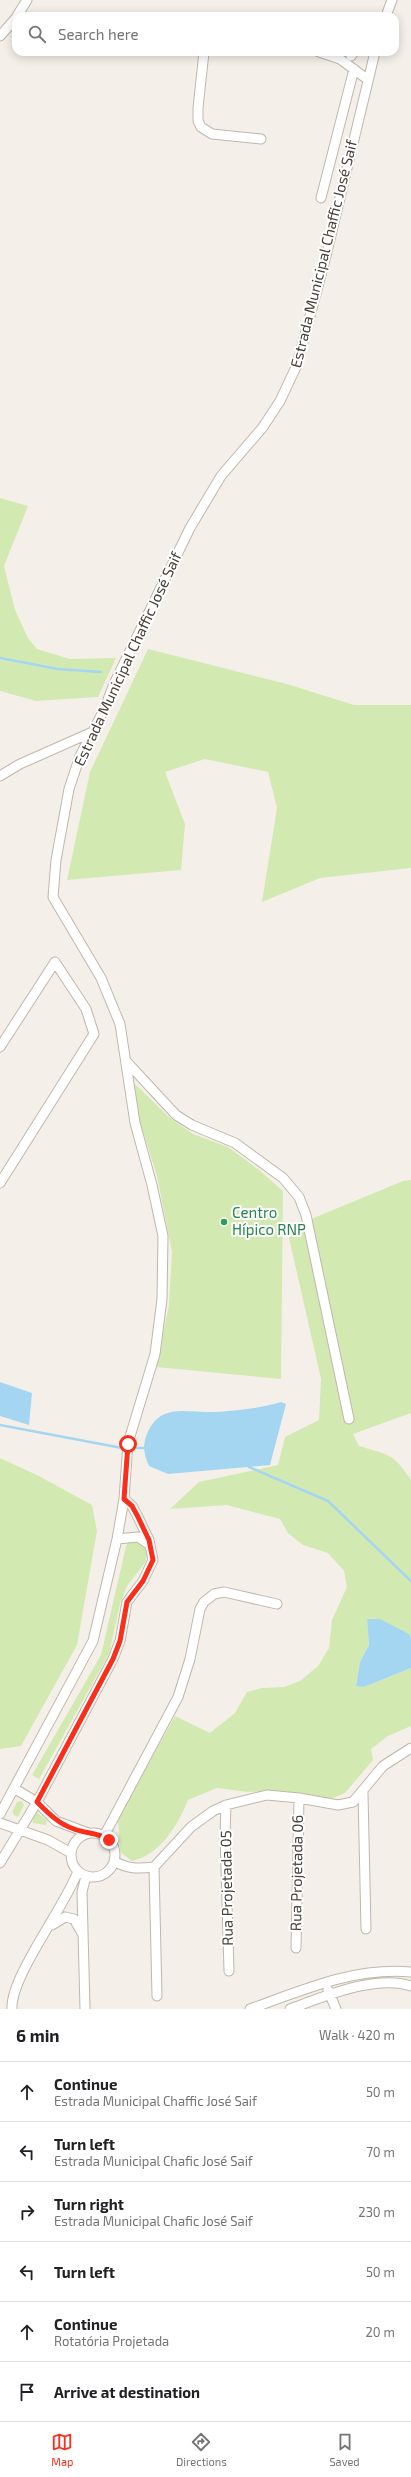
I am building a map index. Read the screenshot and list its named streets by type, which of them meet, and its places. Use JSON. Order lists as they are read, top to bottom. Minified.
{"streets":{"street":["Estrada Municipal Chaffic José Saif","Rua Projetada 06","Rua Projetada 05"]},"places":["Centro Hípico RNP"],"page":{"search":"Search here","heading":["6 min","Walk · 420 m"],"list":[["Continue","Estrada Municipal Chaffic José Saif","50 m"],["Turn left","Estrada Municipal Chafic José Saif","70 m"],["Turn right","Estrada Municipal Chafic José Saif","230 m"],["Turn left","50 m"],["Continue","Rotatória Projetada","20 m"],"Arrive at destination"],"nav":["Map","Directions","Saved"]}}
